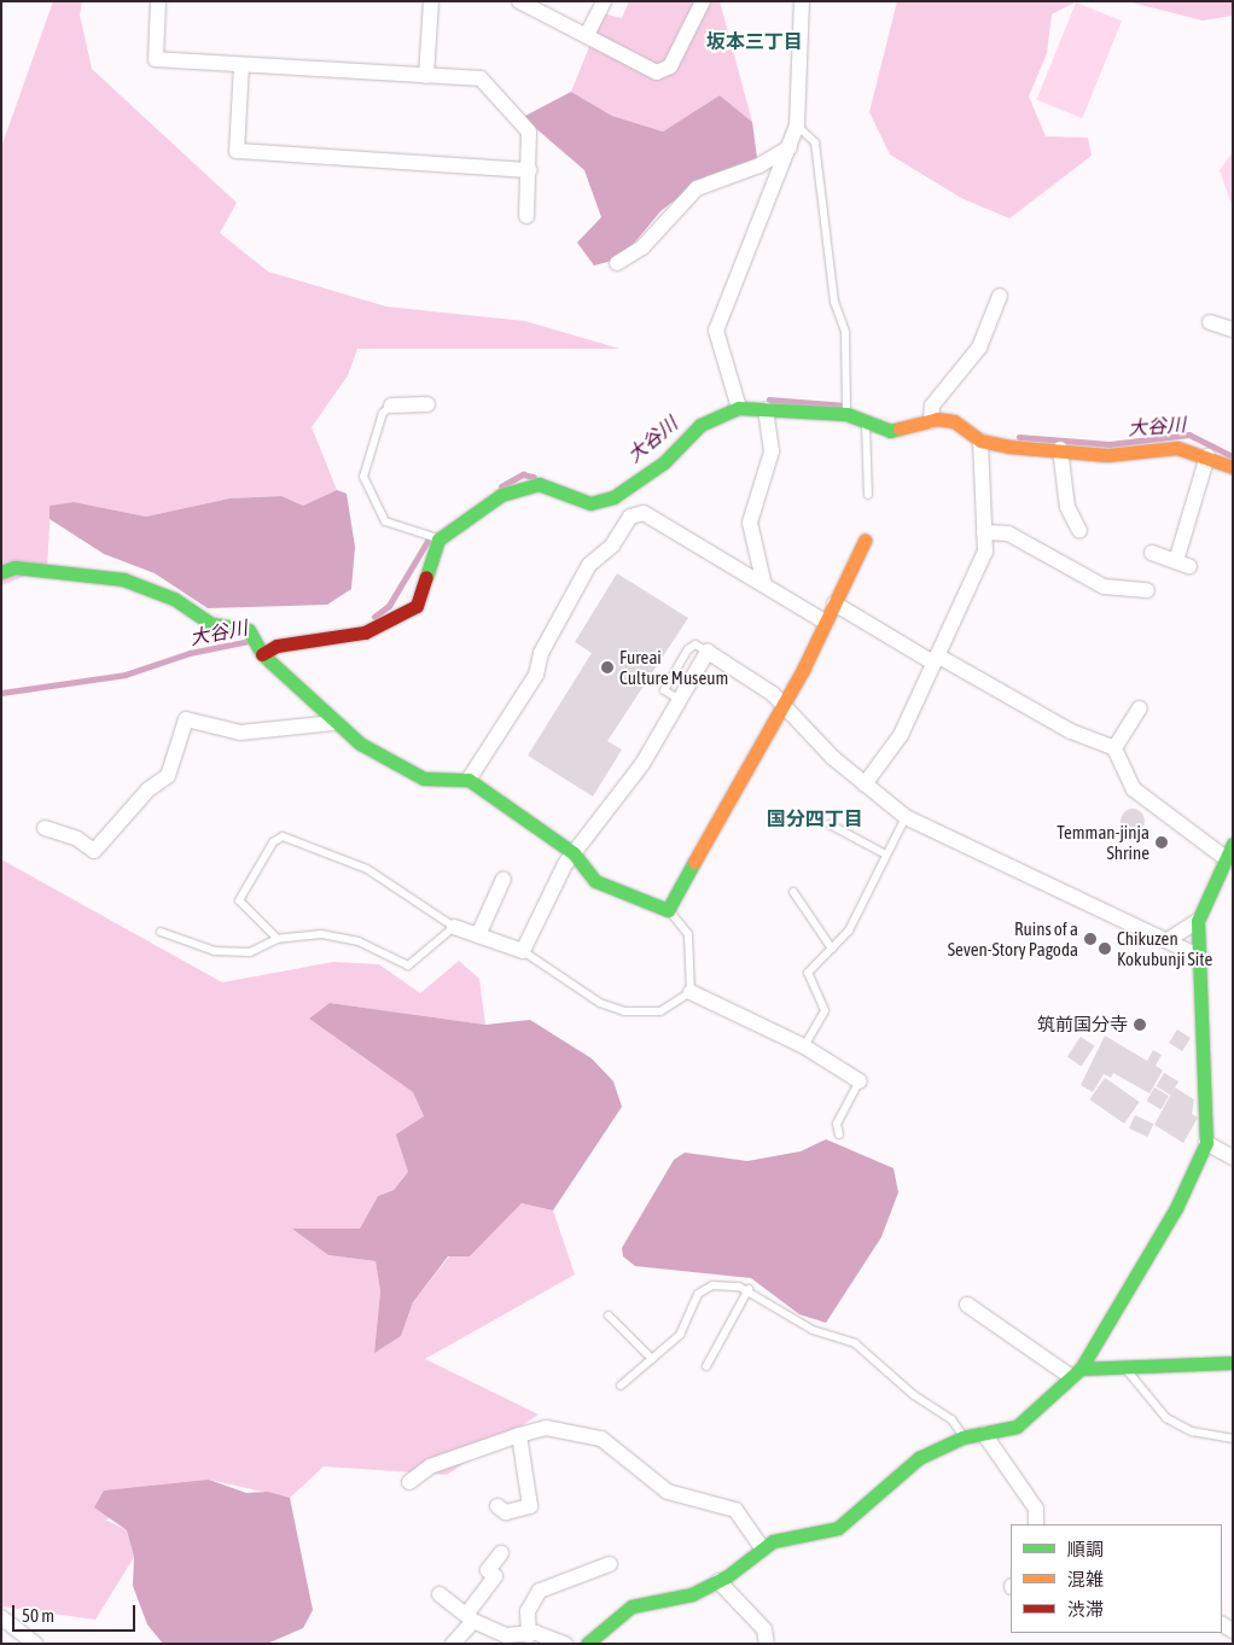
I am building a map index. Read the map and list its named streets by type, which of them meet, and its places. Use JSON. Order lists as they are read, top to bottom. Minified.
{"districts":["坂本三丁目","国分四丁目"],"water":["大谷川"],"places":["Fureai Culture Museum","Temman-jinja Shrine","Ruins of a Seven-Story Pagoda","Chikuzen Kokubunji Site","筑前国分寺"],"legend":["順調","混雑","渋滞"],"scale_bar":"50 m"}
